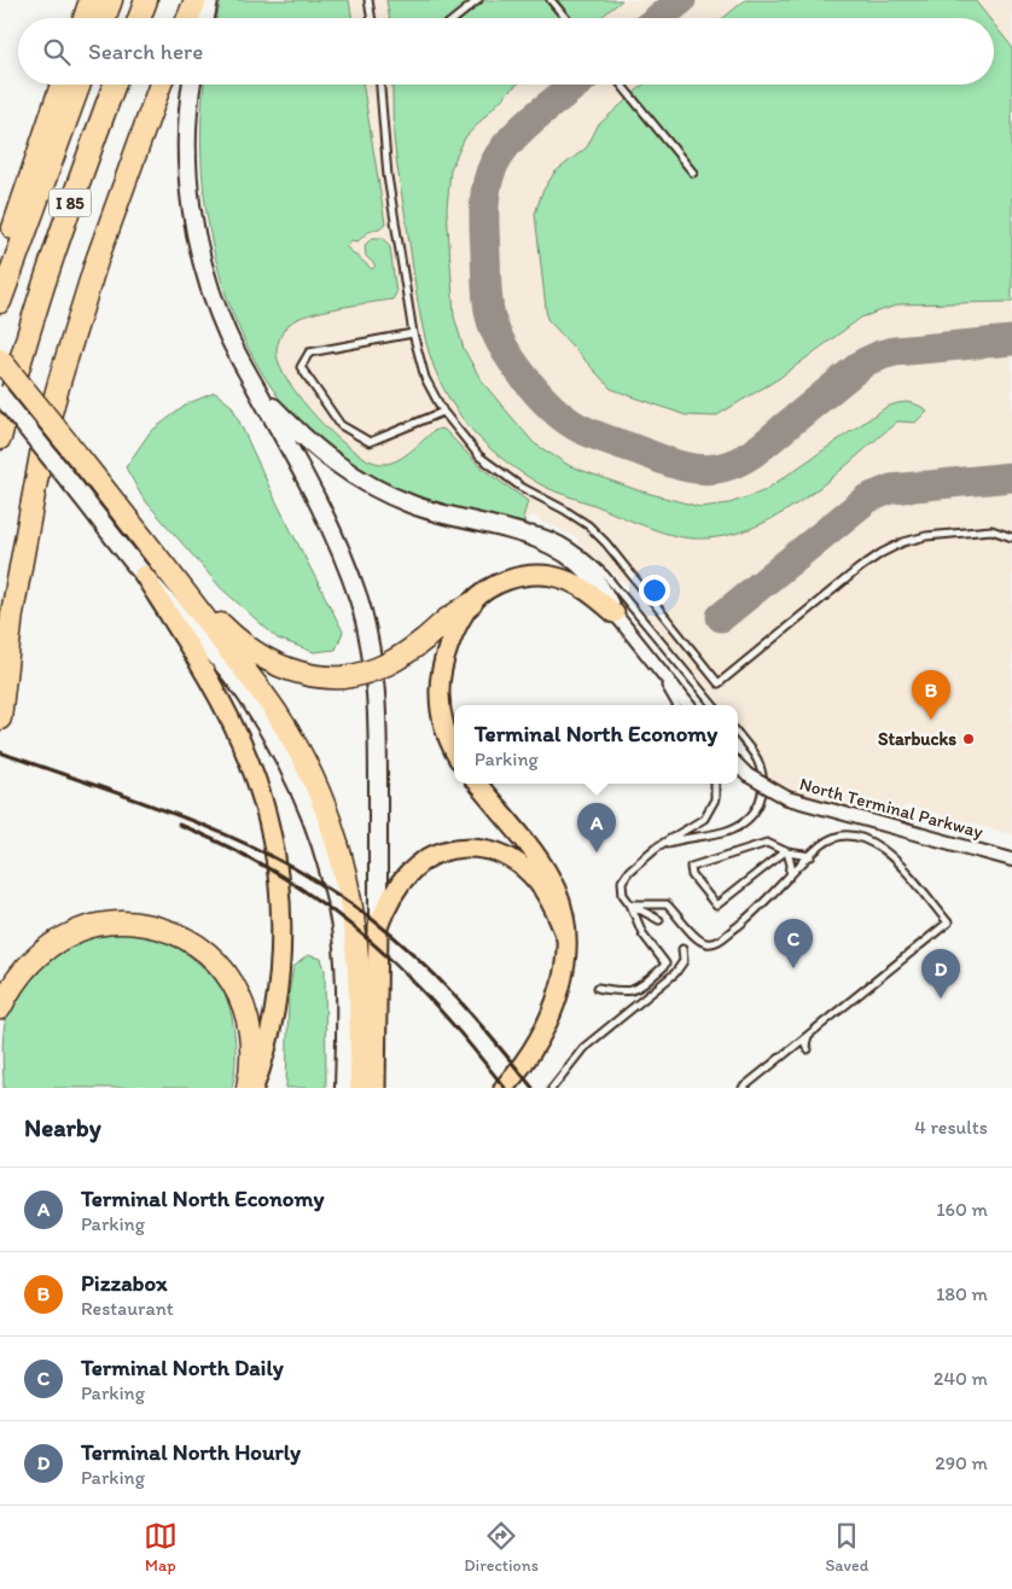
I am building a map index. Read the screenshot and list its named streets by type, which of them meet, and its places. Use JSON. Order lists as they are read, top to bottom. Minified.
{"streets":{"highway":["I 85"],"street":["North Terminal Parkway"]},"places":["Starbucks"],"page":{"search":"Search here","pins":["B","A","C","D"],"popup":["Terminal North Economy","Parking"],"heading":["Nearby","4 results"],"list":[{"mark":"A","name":"Terminal North Economy","note":"Parking","value":"160 m"},{"mark":"B","name":"Pizzabox","note":"Restaurant","value":"180 m"},{"mark":"C","name":"Terminal North Daily","note":"Parking","value":"240 m"},{"mark":"D","name":"Terminal North Hourly","note":"Parking","value":"290 m"}],"nav":["Map","Directions","Saved"]}}
